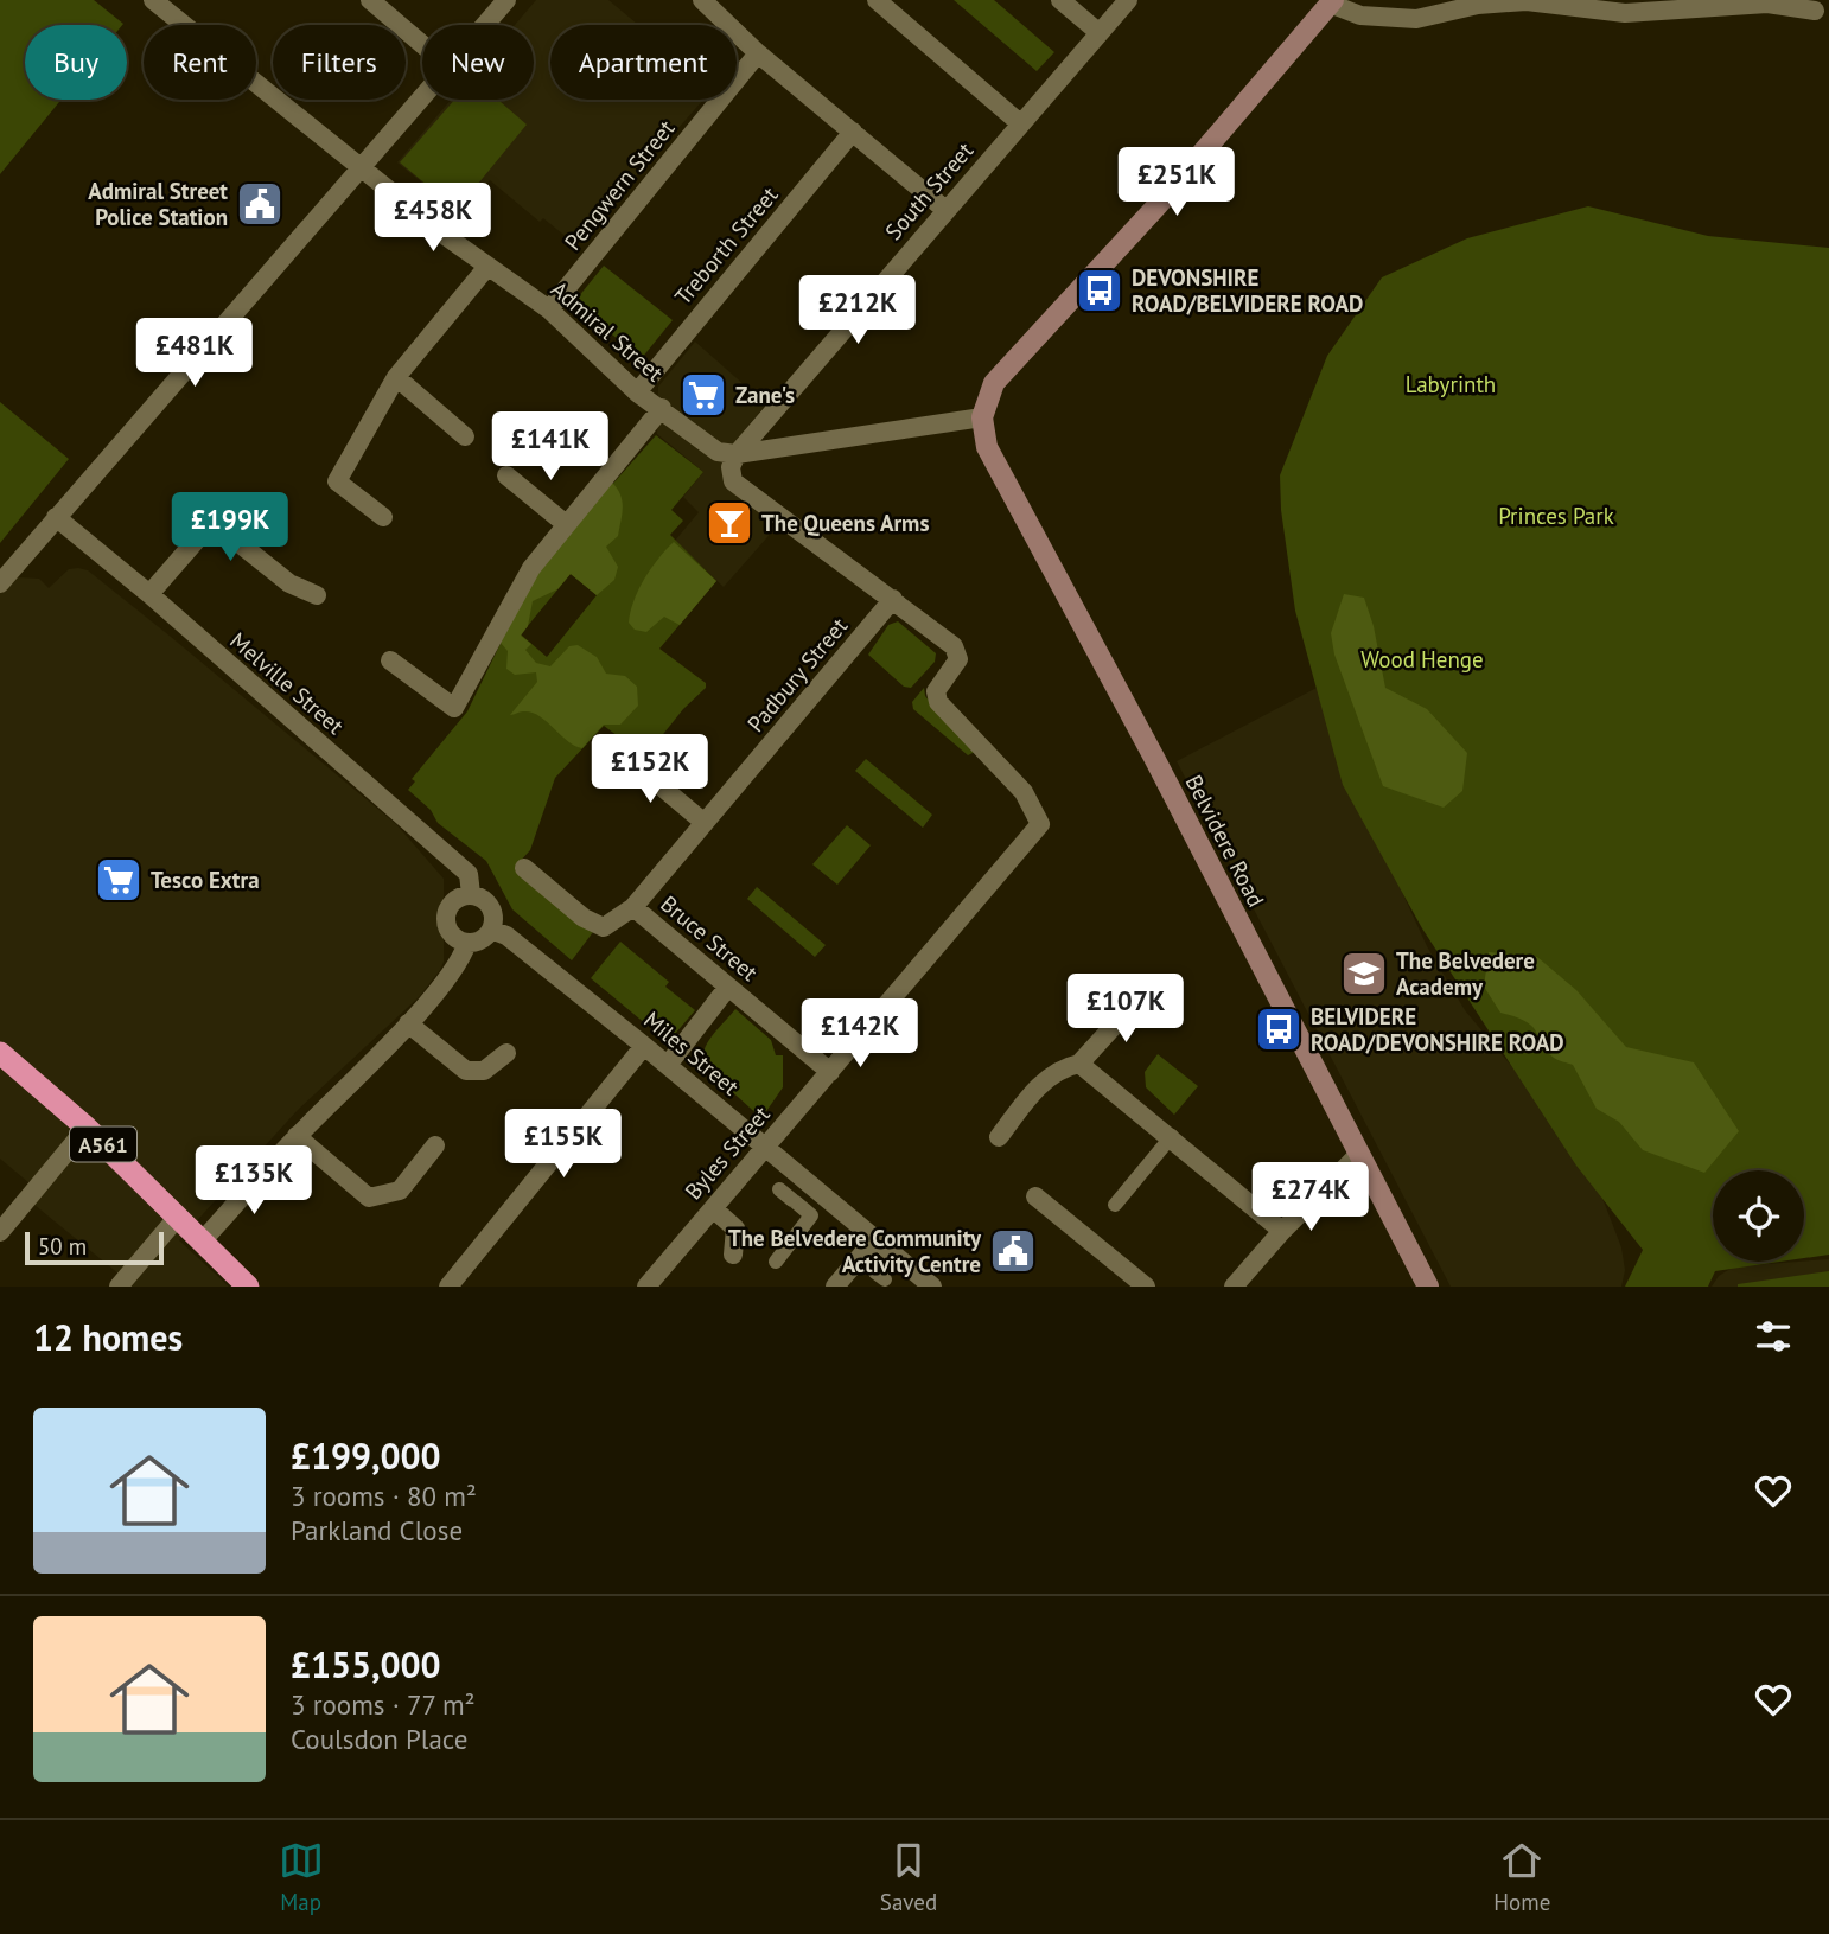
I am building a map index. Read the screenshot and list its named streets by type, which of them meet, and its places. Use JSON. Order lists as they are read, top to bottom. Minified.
{"streets":{"highway":["A561"],"main road":["Belvidere Road"],"street":["Pengwern Street","South Street","Treborth Street","Admiral Street","Padbury Street","Melville Street","Bruce Street","Miles Street","Byles Street"]},"crossings":[["Pengwern Street","Admiral Street"],["South Street","Admiral Street"],["Treborth Street","Admiral Street"],["Padbury Street","Bruce Street"],["Padbury Street","Byles Street"],["Melville Street","Miles Street"],["Bruce Street","Byles Street"],["Miles Street","Byles Street"]],"parks":["Labyrinth","Princes Park","Wood Henge"],"places":{"public building":["Admiral Street Police Station","The Belvedere Community Activity Centre"],"bus stop":["DEVONSHIRE ROAD/BELVIDERE ROAD","BELVIDERE ROAD/DEVONSHIRE ROAD"],"supermarket":["Zane's","Tesco Extra"],"bar":["The Queens Arms"],"school or university":["The Belvedere Academy"]},"scale_bar":"50 m","page":{"chip":["Buy","Rent","Filters","New","Apartment"],"price":["£251K","£458K","£212K","£481K","£141K","£199K","£152K","£107K","£142K","£155K","£135K","£274K"],"scale":"50 m","heading":"12 homes","list":[{"name":"£199,000","note":"3 rooms · 80 m² · Parkland Close"},{"name":"£155,000","note":"3 rooms · 77 m² · Coulsdon Place"}],"tabs":["Map","Saved","Home"]}}
